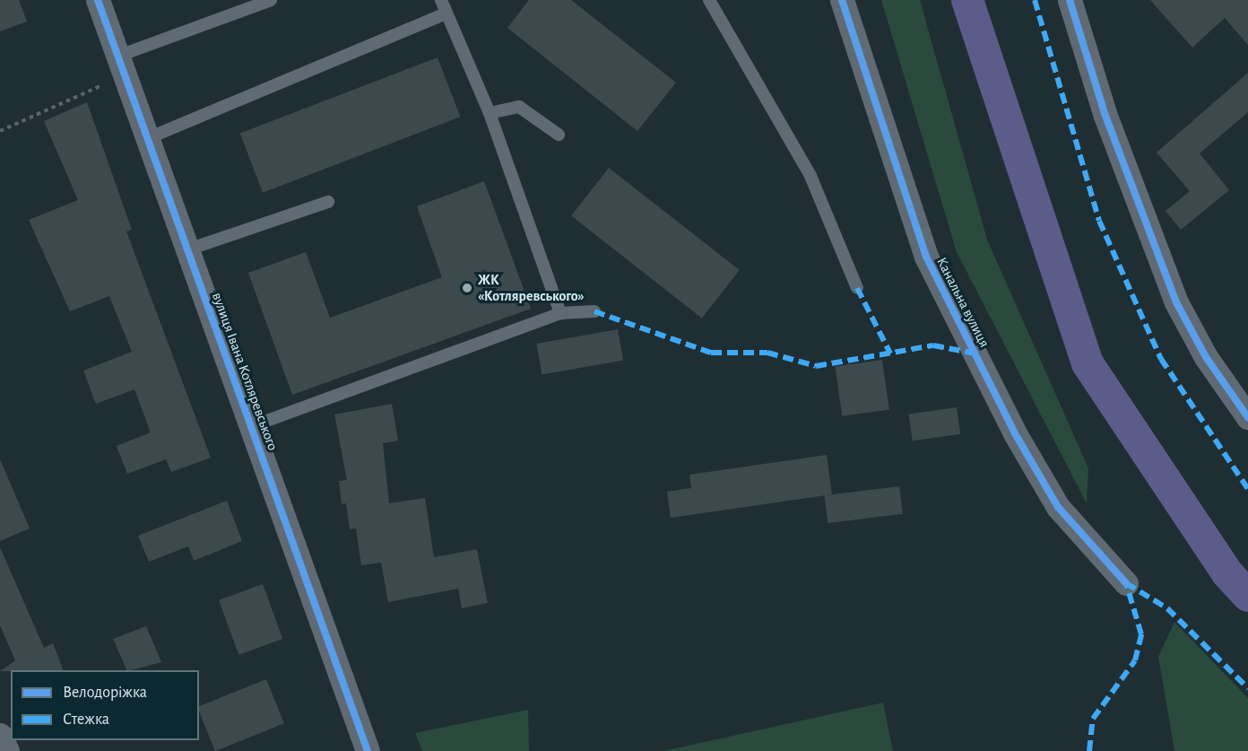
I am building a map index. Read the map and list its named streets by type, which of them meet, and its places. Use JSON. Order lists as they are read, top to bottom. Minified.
{"streets":{"street":["Канальна вулиця","вулиця Івана Котляревського"]},"places":["ЖК «Котляревського»"],"legend":["Велодоріжка","Стежка"]}
